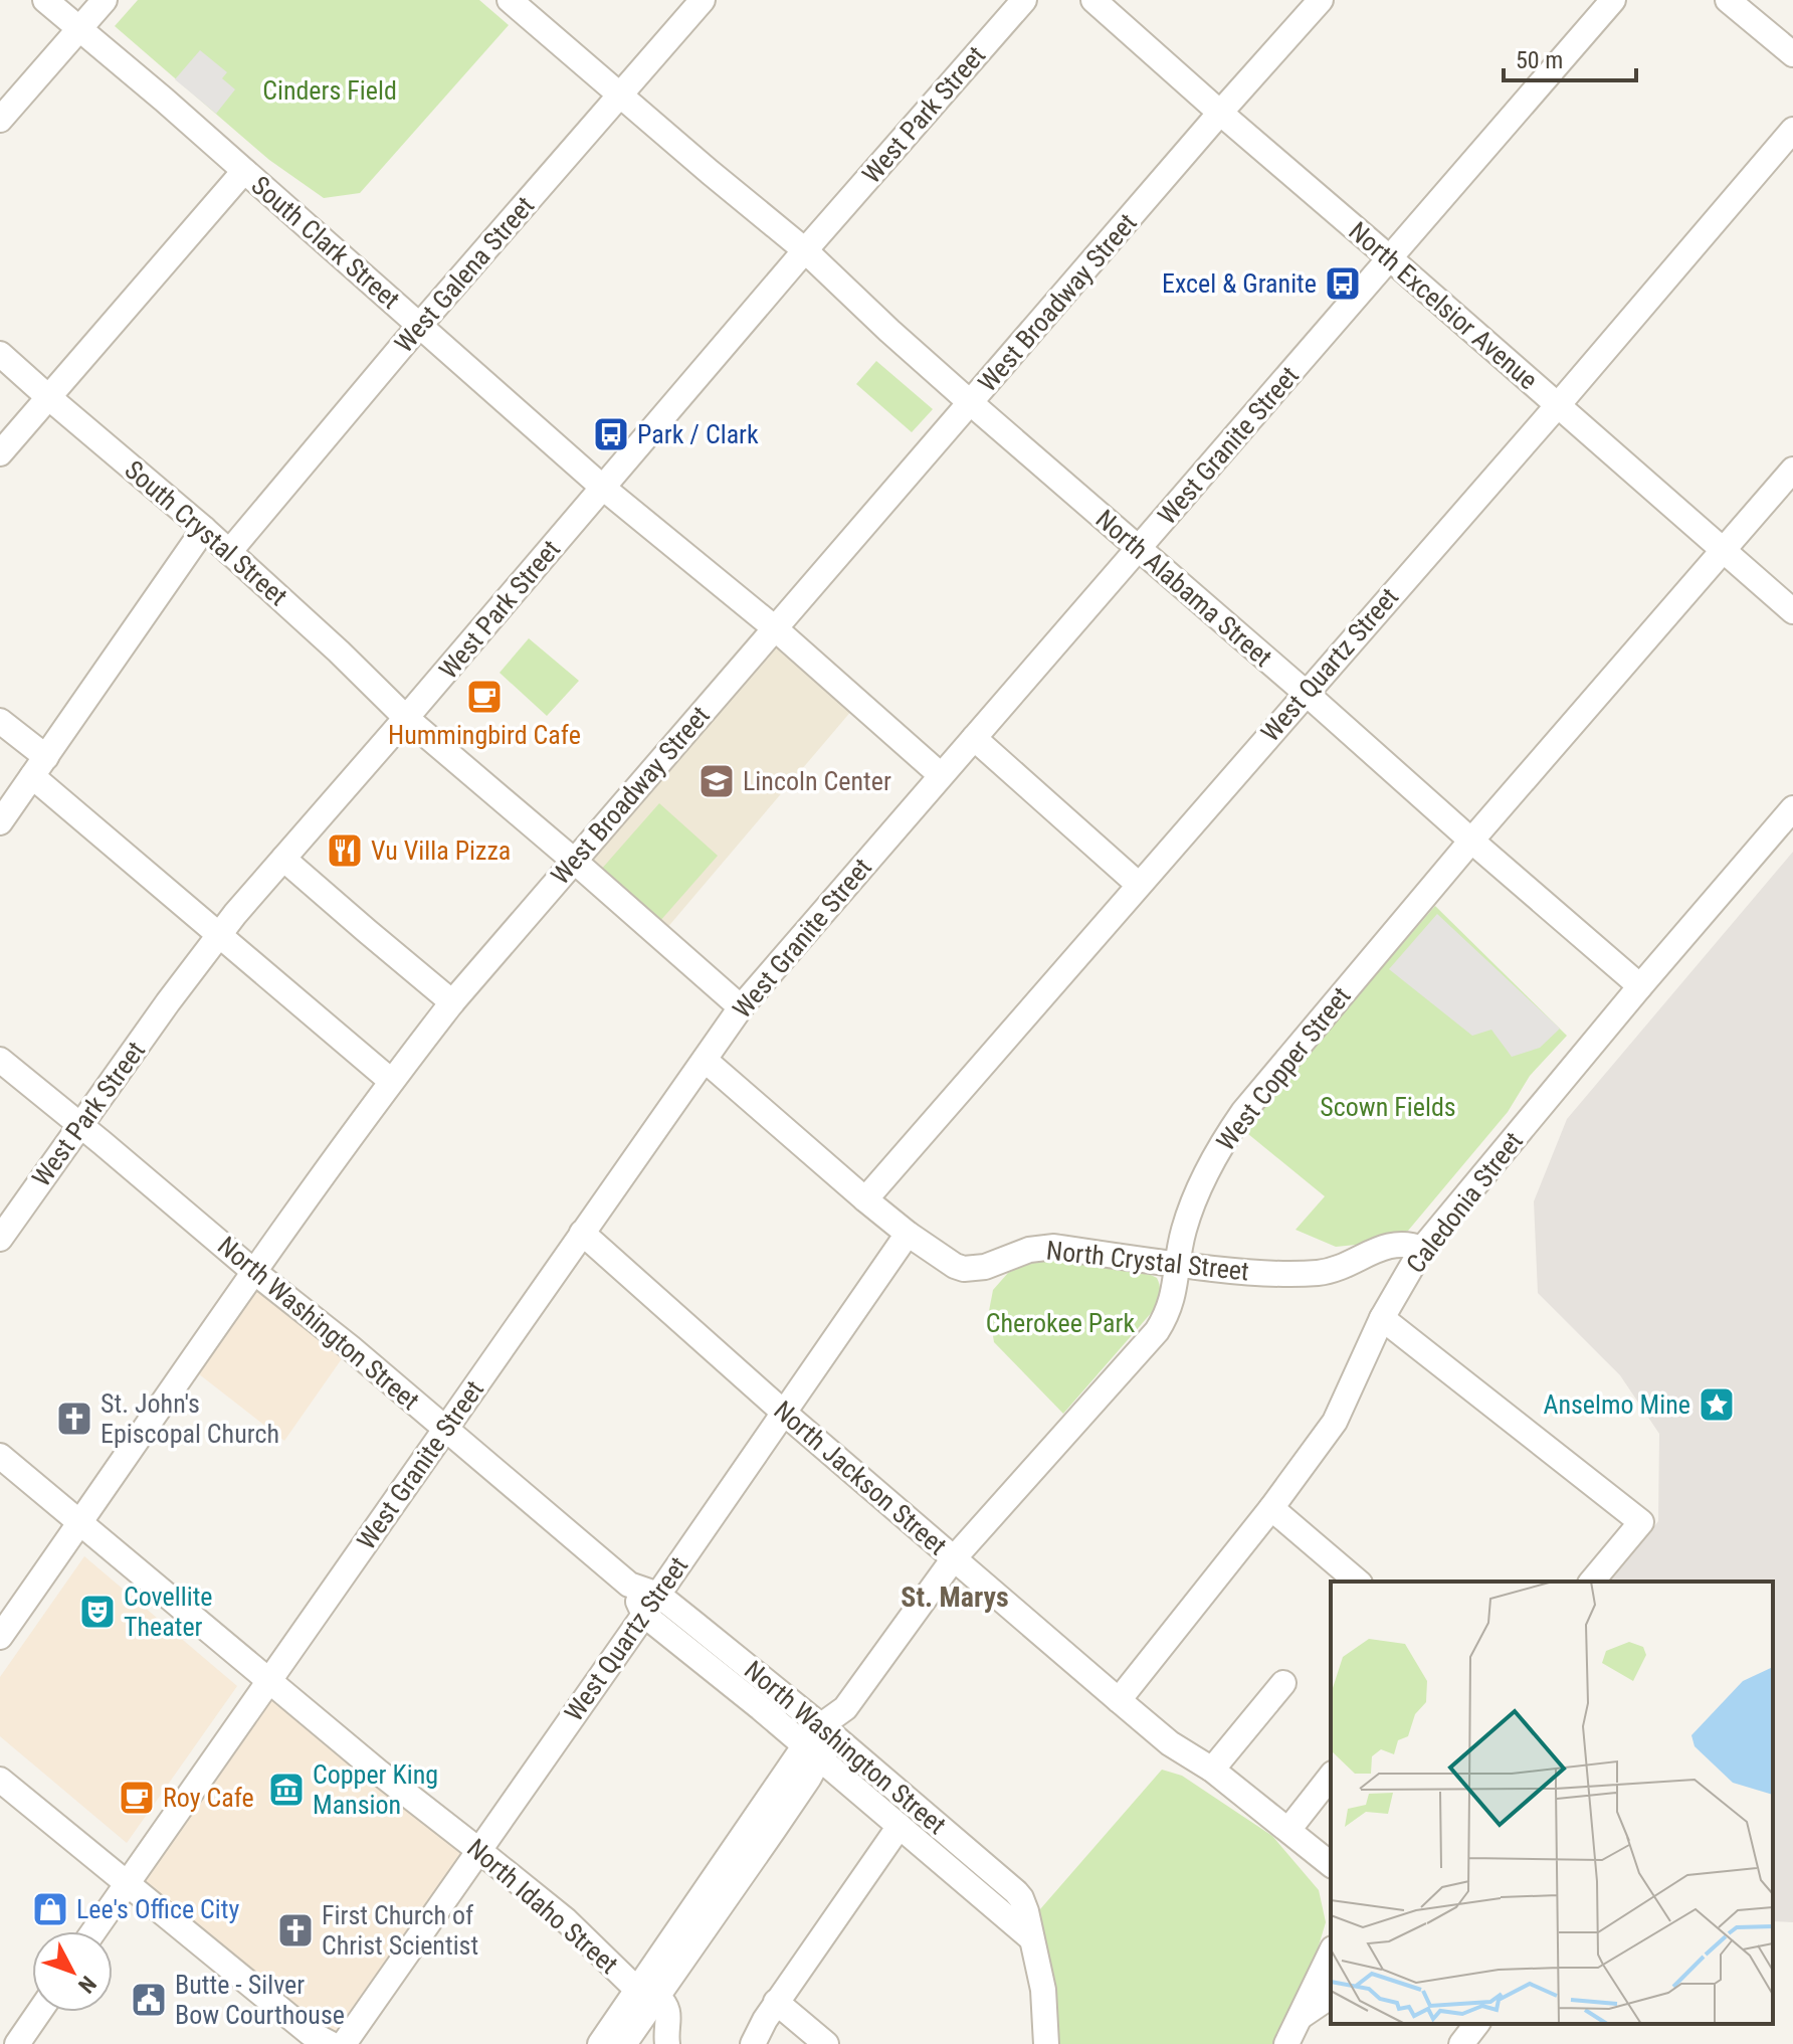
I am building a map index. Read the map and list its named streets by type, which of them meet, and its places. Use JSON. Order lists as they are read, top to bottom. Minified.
{"streets":{"street":["West Park Street","South Clark Street","West Galena Street","West Broadway Street","North Excelsior Avenue","West Granite Street","South Crystal Street","North Alabama Street","West Quartz Street","West Copper Street","Caledonia Street","North Crystal Street","North Washington Street","North Jackson Street","North Idaho Street"]},"crossings":[["West Park Street","South Clark Street"],["West Park Street","South Crystal Street"],["West Park Street","North Alabama Street"],["West Park Street","North Washington Street"],["South Clark Street","West Galena Street"],["South Clark Street","West Broadway Street"],["South Clark Street","West Granite Street"],["West Galena Street","South Crystal Street"],["West Galena Street","North Alabama Street"],["West Broadway Street","North Excelsior Avenue"],["West Broadway Street","North Alabama Street"],["West Broadway Street","North Washington Street"],["West Broadway Street","North Idaho Street"],["North Excelsior Avenue","West Granite Street"],["North Excelsior Avenue","West Quartz Street"],["North Excelsior Avenue","West Copper Street"],["West Granite Street","North Alabama Street"],["West Granite Street","North Crystal Street"],["West Granite Street","North Washington Street"],["West Granite Street","North Jackson Street"],["West Granite Street","North Idaho Street"],["North Alabama Street","West Quartz Street"],["North Alabama Street","West Copper Street"],["North Alabama Street","Caledonia Street"],["West Quartz Street","North Crystal Street"],["West Quartz Street","North Washington Street"],["West Quartz Street","North Jackson Street"],["West Quartz Street","North Idaho Street"],["West Copper Street","North Crystal Street"],["West Copper Street","North Washington Street"],["West Copper Street","North Jackson Street"],["West Copper Street","North Idaho Street"],["Caledonia Street","North Crystal Street"],["Caledonia Street","North Jackson Street"]],"districts":["St. Marys"],"parks":["Cinders Field","Scown Fields","Cherokee Park"],"places":{"bus stop":["Excel & Granite","Park / Clark"],"cafe":["Hummingbird Cafe","Roy Cafe"],"school or university":["Lincoln Center"],"restaurant":["Vu Villa Pizza"],"place":["Anselmo Mine"],"church":["St. John's Episcopal Church","First Church of Christ Scientist"],"theatre":["Covellite Theater"],"museum":["Copper King Mansion"],"shop":["Lee's Office City"],"public building":["Butte - Silver Bow Courthouse"]},"scale_bar":"50 m","north":"bottom right"}
